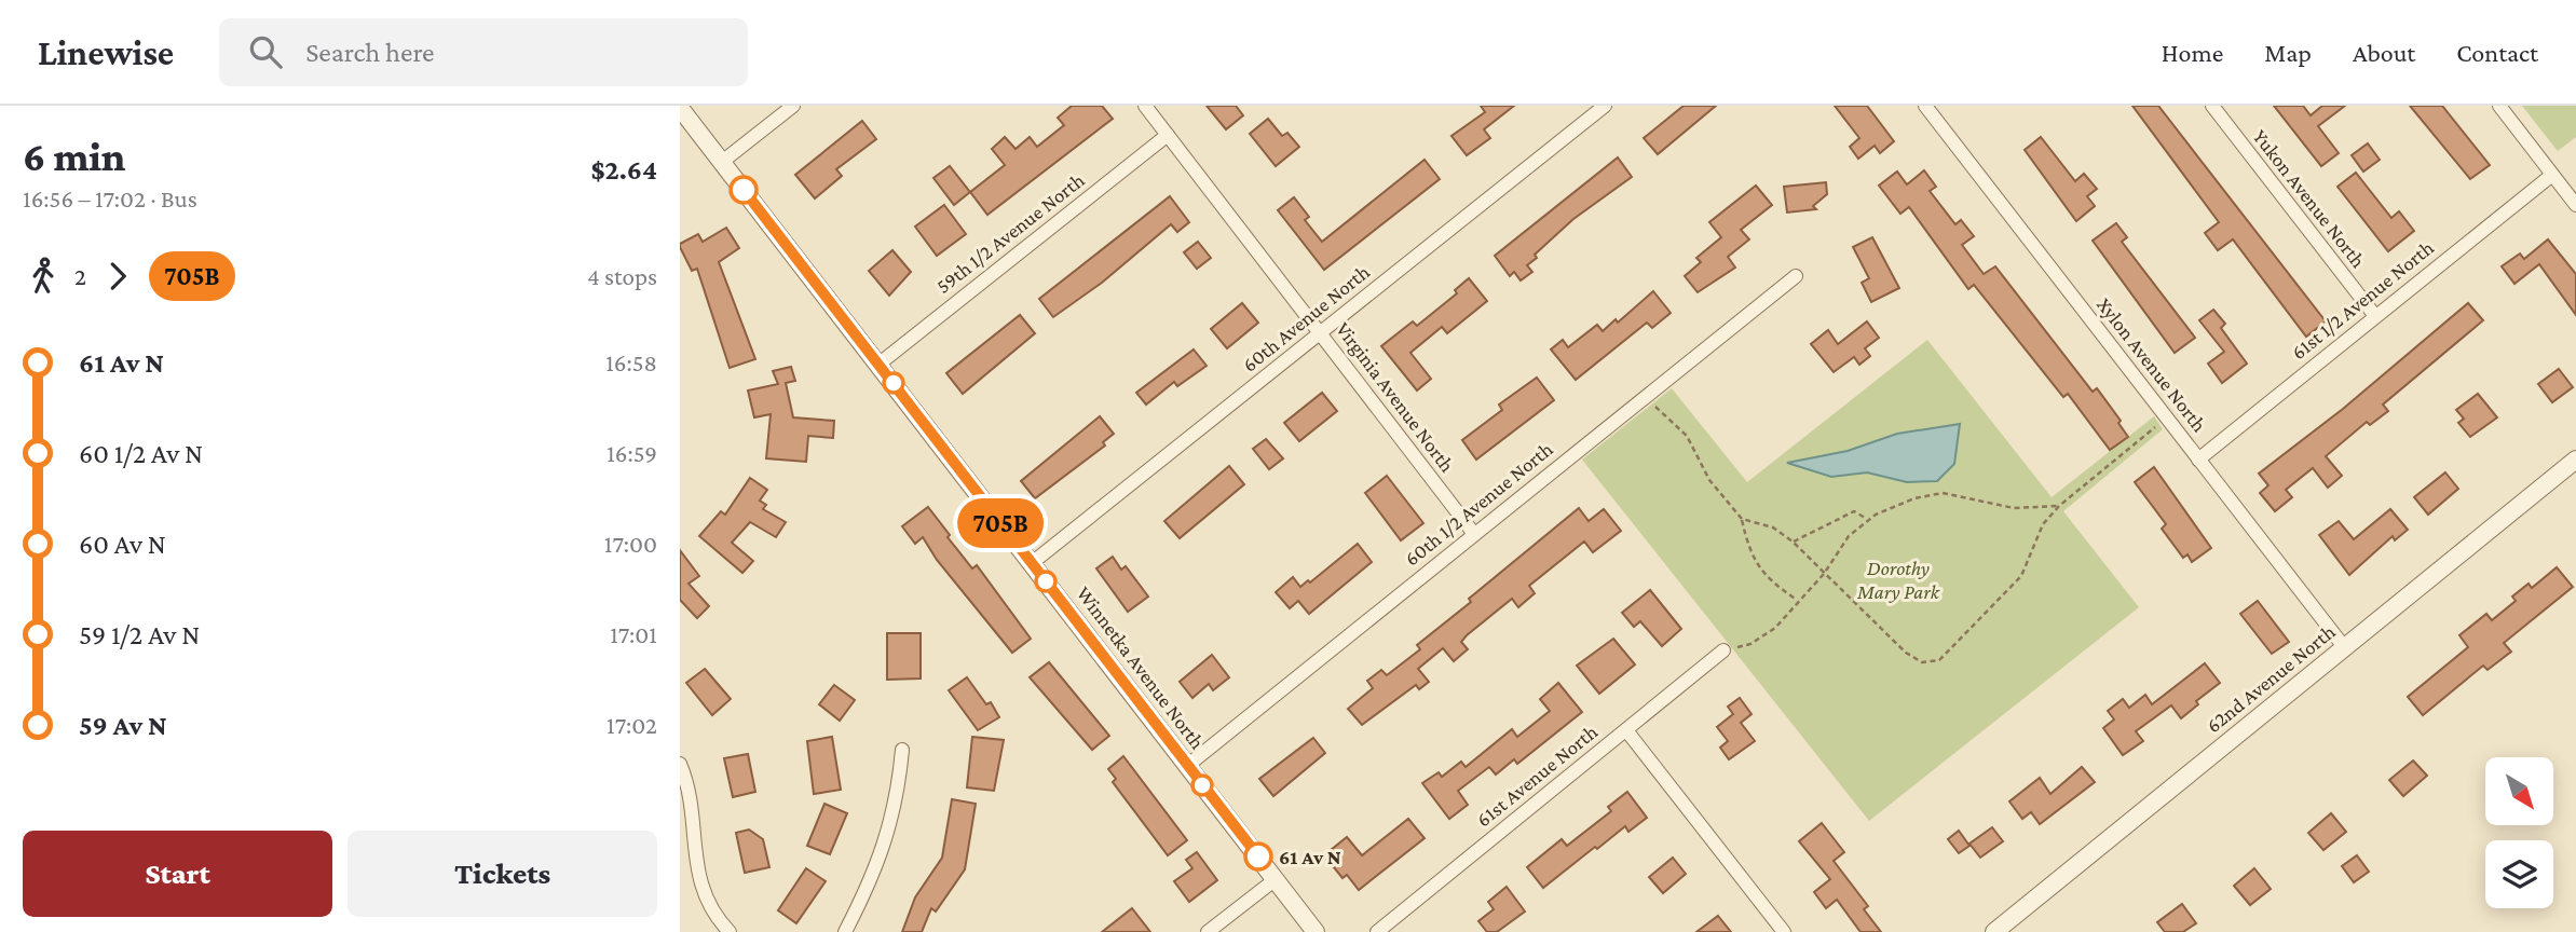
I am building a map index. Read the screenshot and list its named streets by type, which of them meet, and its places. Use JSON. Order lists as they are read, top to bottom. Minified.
{"streets":{"street":["Yukon Avenue North","59th 1/2 Avenue North","61st 1/2 Avenue North","60th Avenue North","Xylon Avenue North","Virginia Avenue North","60th 1/2 Avenue North","Winnetka Avenue North","62nd Avenue North","61st Avenue North"]},"crossings":[["Yukon Avenue North","61st 1/2 Avenue North"],["59th 1/2 Avenue North","Virginia Avenue North"],["59th 1/2 Avenue North","Winnetka Avenue North"],["61st 1/2 Avenue North","Xylon Avenue North"],["60th Avenue North","Virginia Avenue North"],["60th Avenue North","Winnetka Avenue North"],["Xylon Avenue North","62nd Avenue North"],["Virginia Avenue North","60th 1/2 Avenue North"],["60th 1/2 Avenue North","Winnetka Avenue North"]],"parks":["Dorothy Mary Park"],"places":["61 Av N"],"lines":["bus line 705B"],"north":"bottom right","page":{"header":"Linewise","search":"Search here","nav":["Home","Map","About","Contact"],"heading":["6 min","16:56 – 17:02 · Bus","$2.64"],"on_map":"705B","legs":["2","705B","4 stops"],"list":[{"name":"61 Av N","value":"16:58"},{"name":"60 1/2 Av N","value":"16:59"},{"name":"60 Av N","value":"17:00"},{"name":"59 1/2 Av N","value":"17:01"},{"name":"59 Av N","value":"17:02"}],"buttons":["Start","Tickets"]}}
